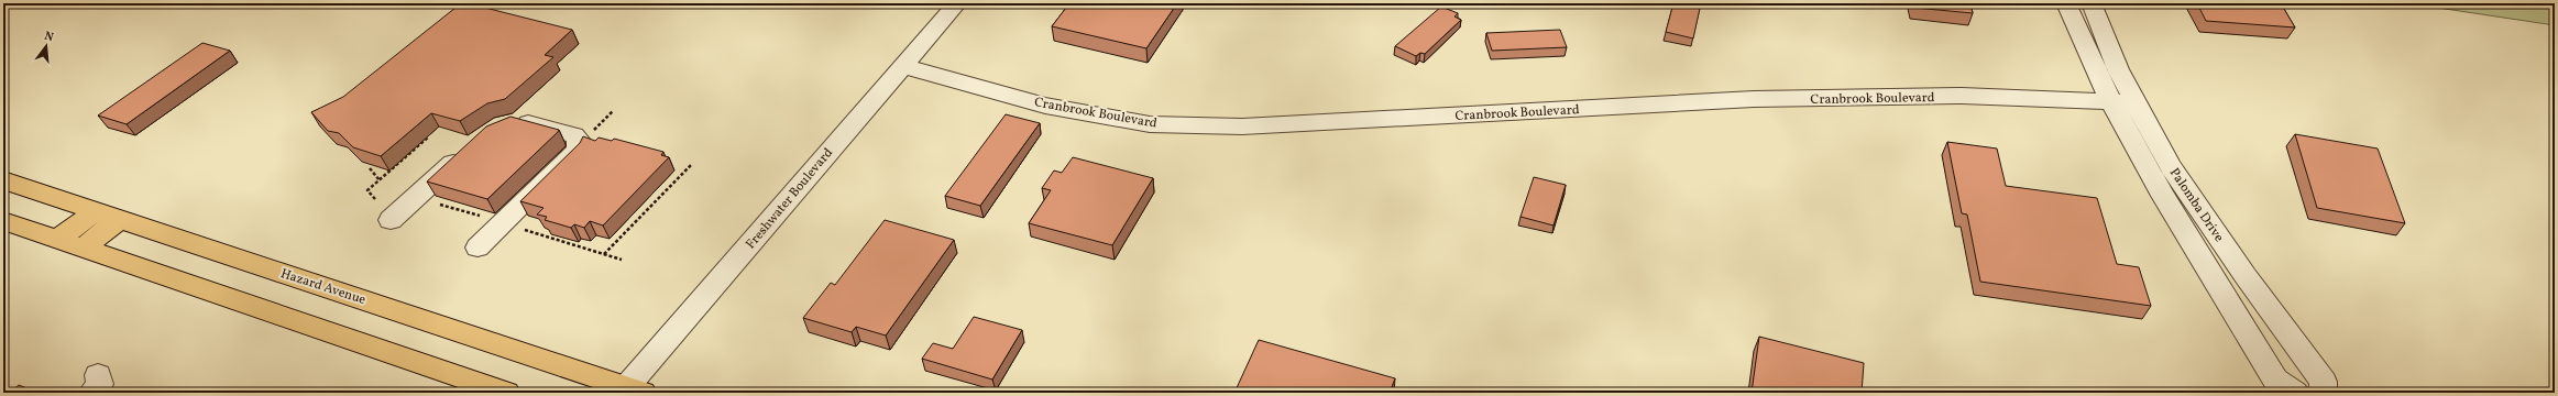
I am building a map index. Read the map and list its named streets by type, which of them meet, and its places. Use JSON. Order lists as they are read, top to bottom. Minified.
{"streets":{"main road":["Hazard Avenue"],"street":["Cranbrook Boulevard","Freshwater Boulevard","Palomba Drive"]},"crossings":[["Cranbrook Boulevard","Freshwater Boulevard"],["Cranbrook Boulevard","Palomba Drive"],["Freshwater Boulevard","Hazard Avenue"]],"north":"top"}
